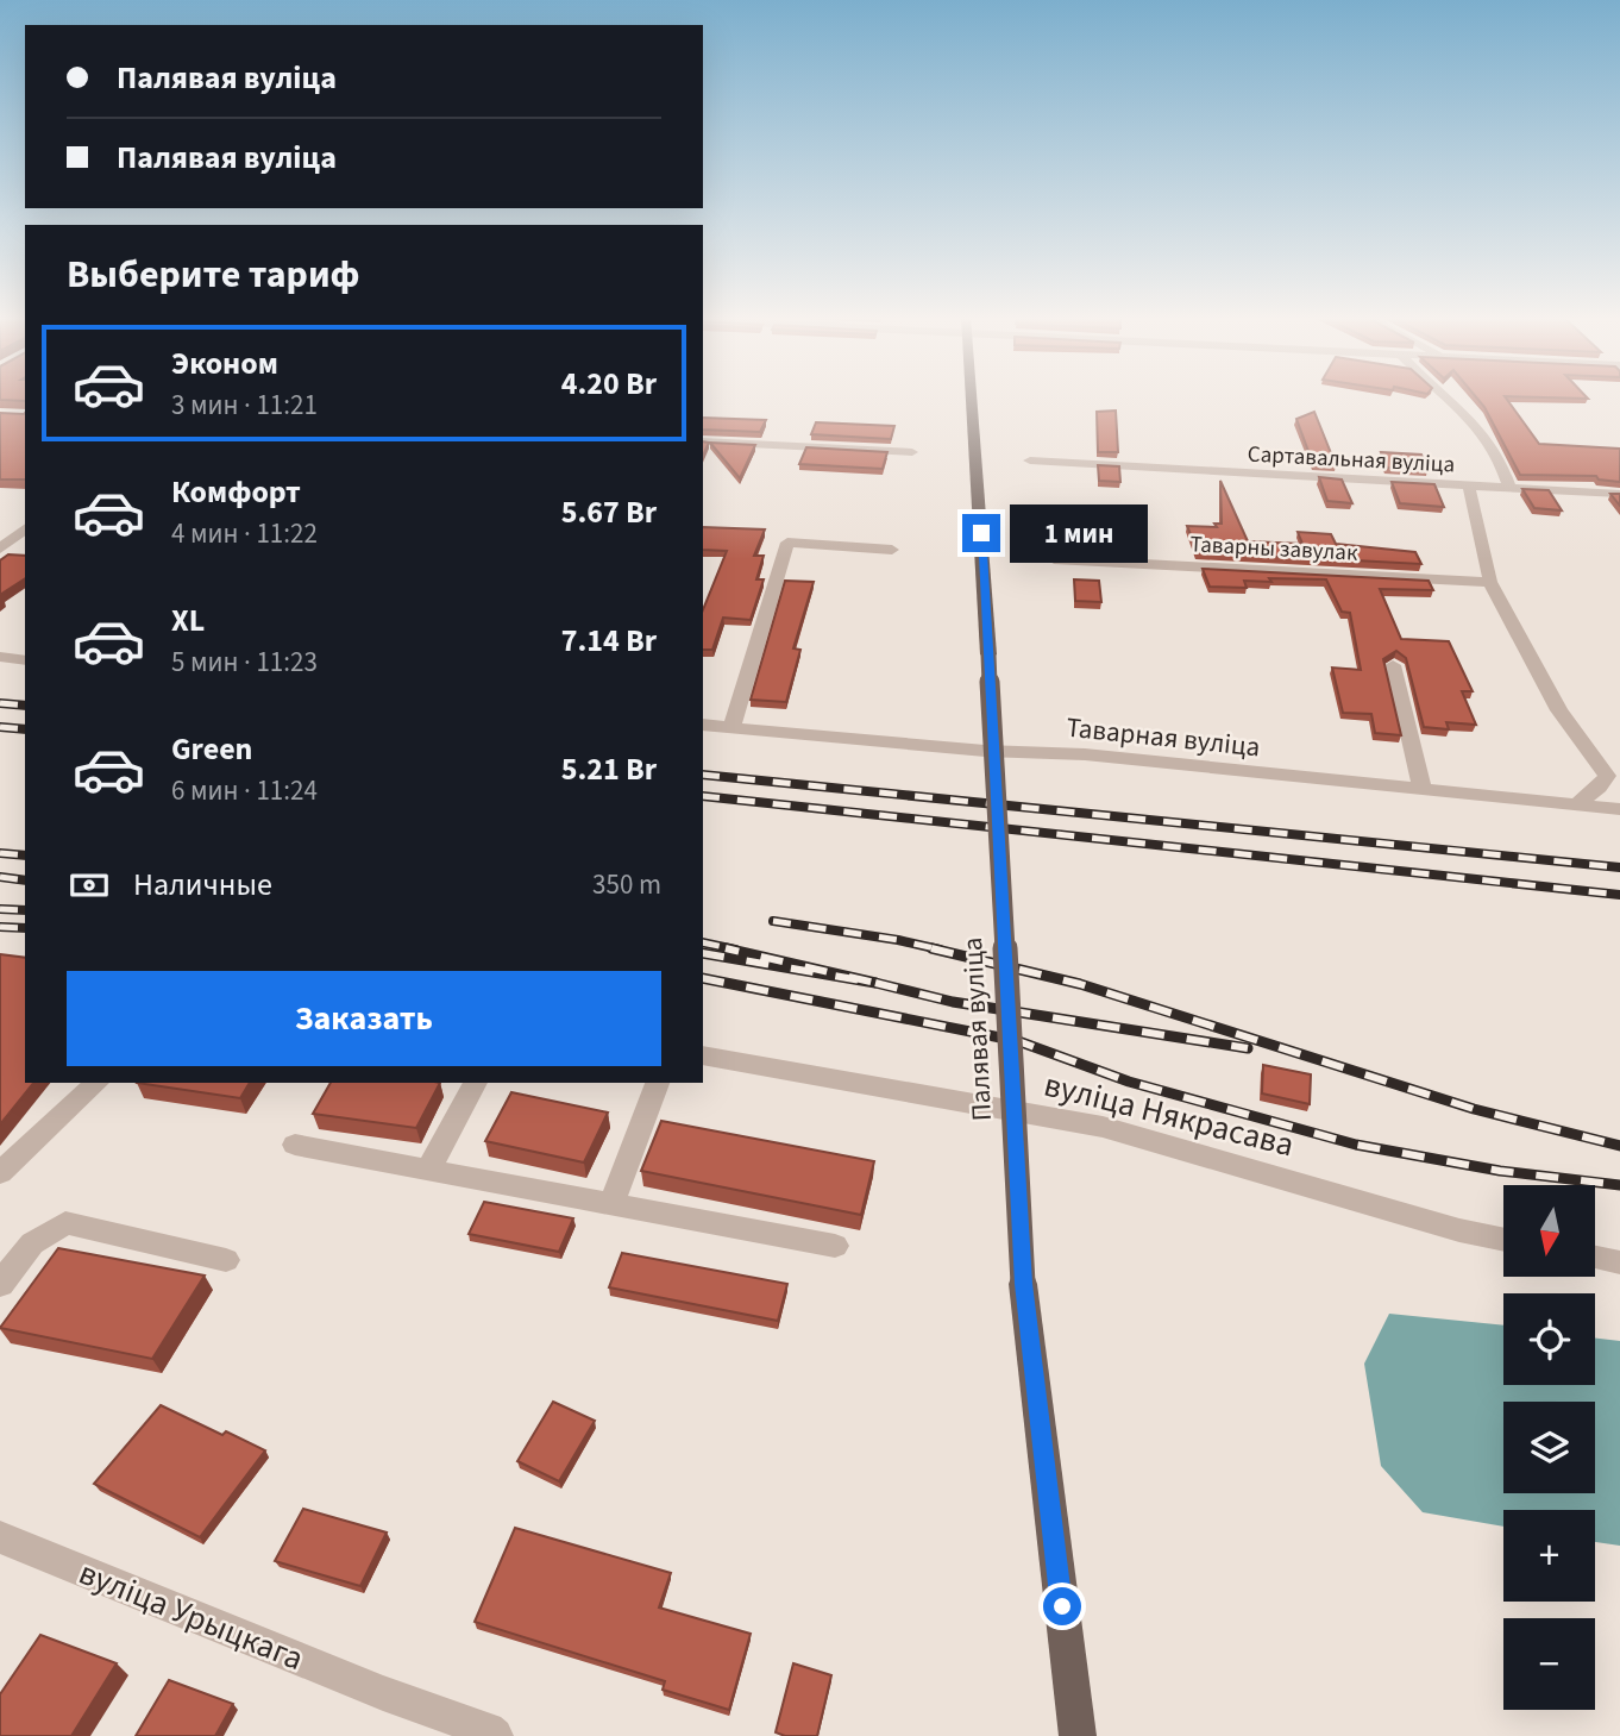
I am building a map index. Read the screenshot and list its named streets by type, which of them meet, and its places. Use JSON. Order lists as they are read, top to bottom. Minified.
{"streets":{"main road":["Палявая вуліца"],"street":["Сартавальная вуліца","Таварны завулак","Таварная вуліца","вуліца Някрасава","вуліца Урыцкага"]},"north":"bottom","page":{"banner":["Палявая вуліца","Палявая вуліца"],"heading":"Выберите тариф","list":[{"name":"Эконом","note":"3 мин · 11:21","value":"4.20 Br"},{"name":"Комфорт","note":"4 мин · 11:22","value":"5.67 Br"},{"name":"XL","note":"5 мин · 11:23","value":"7.14 Br"},{"name":"Green","note":"6 мин · 11:24","value":"5.21 Br"}],"bubble":"1 мин","pay":["Наличные","350 m"],"buttons":"Заказать","map_buttons":["+","−"]}}
